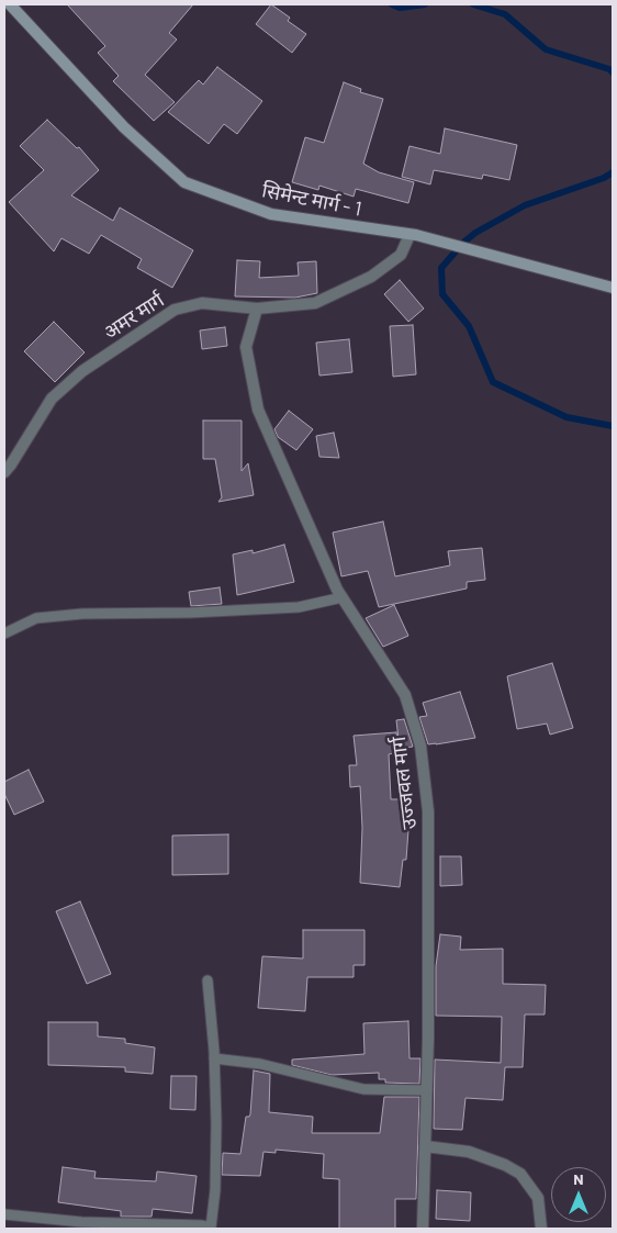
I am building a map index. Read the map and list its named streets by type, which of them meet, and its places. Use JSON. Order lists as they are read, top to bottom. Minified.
{"streets":{"street":["सिमेन्ट मार्ग - 1","अमर मार्ग","उज्जवल मार्ग"]},"crossings":[["सिमेन्ट मार्ग - 1","अमर मार्ग"],["अमर मार्ग","उज्जवल मार्ग"]],"north":"top"}
